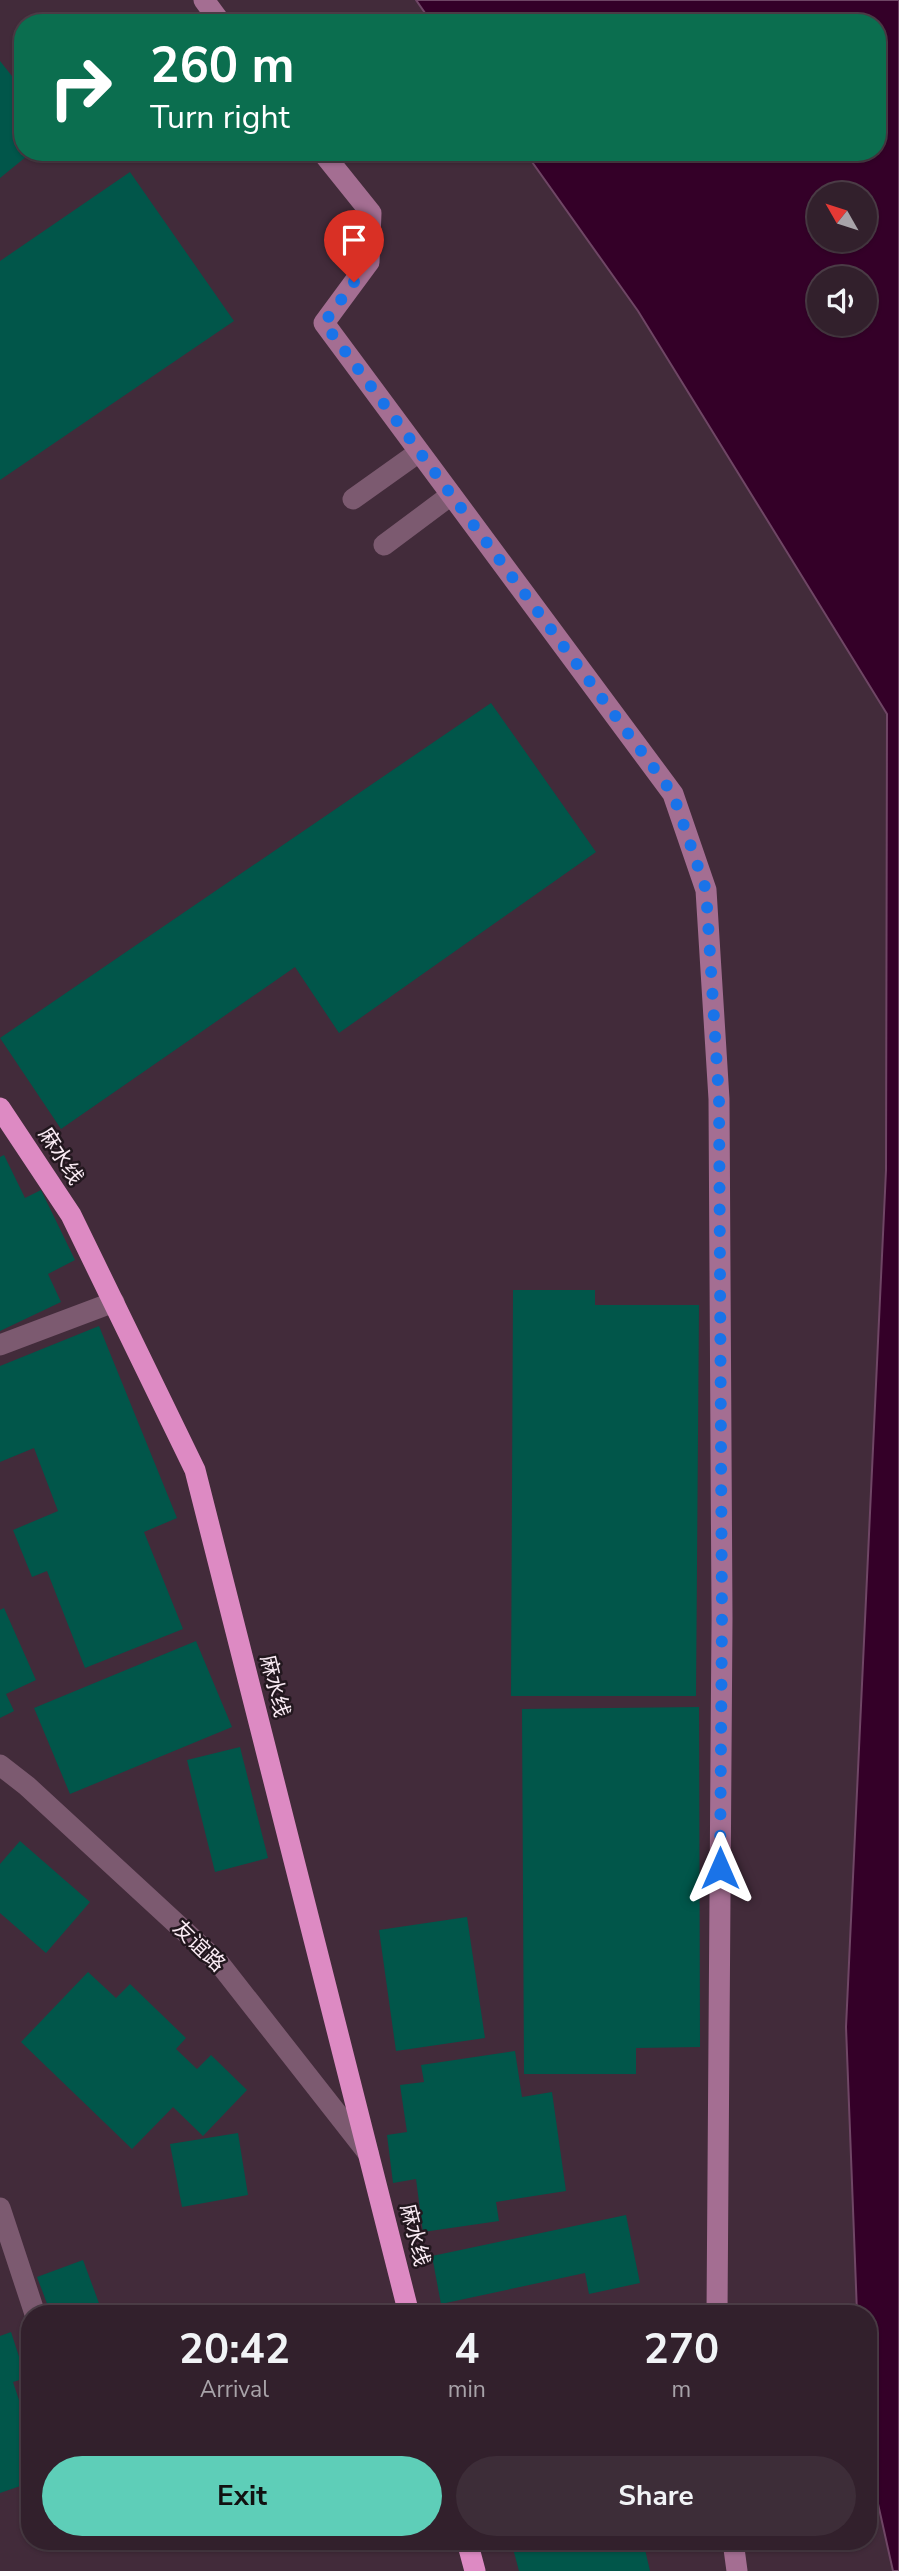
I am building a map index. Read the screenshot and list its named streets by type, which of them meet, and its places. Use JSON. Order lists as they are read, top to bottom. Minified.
{"streets":{"highway":["麻水线"],"street":["友谊路"]},"crossings":[["麻水线","友谊路"]],"north":"top left","page":{"turn":["260 m","Turn right"],"eta":["20:42","Arrival","4","min","270","m"],"buttons":["Exit","Share"]}}
